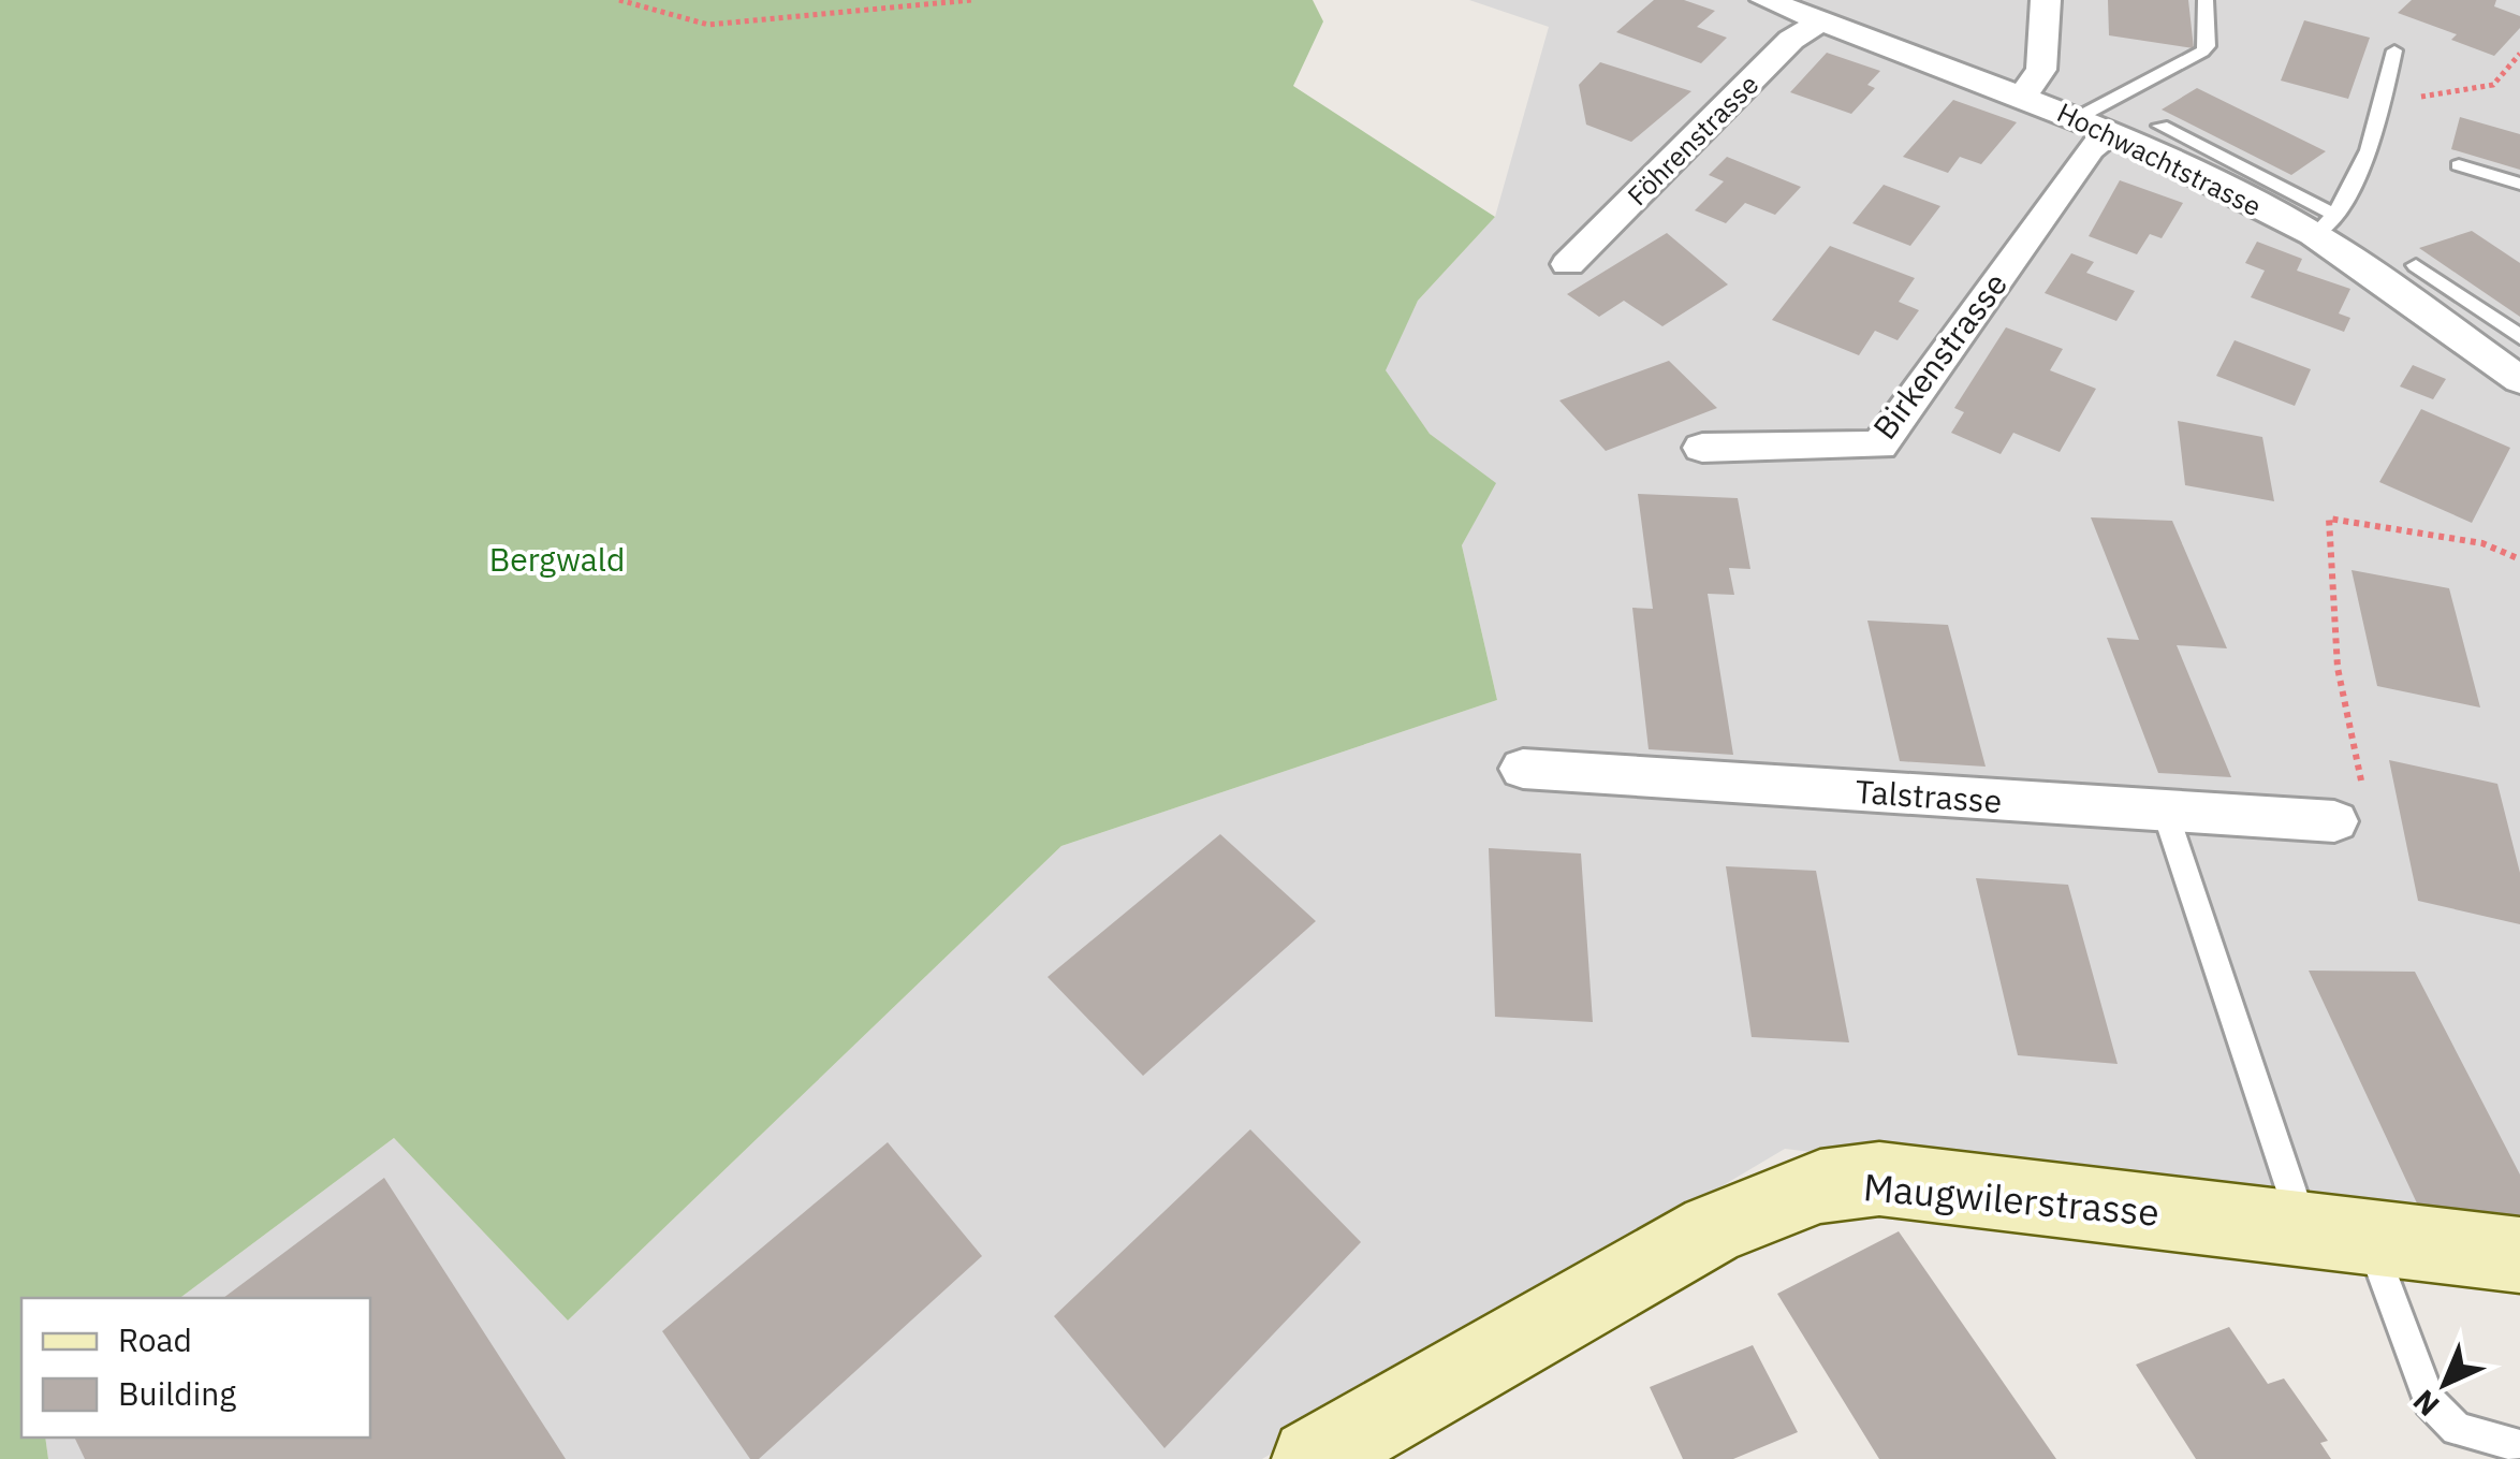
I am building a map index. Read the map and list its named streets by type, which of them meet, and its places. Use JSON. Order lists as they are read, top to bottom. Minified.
{"streets":{"street":["Föhrenstrasse","Hochwachtstrasse","Birkenstrasse","Talstrasse","Maugwilerstrasse"]},"crossings":[["Föhrenstrasse","Hochwachtstrasse"],["Hochwachtstrasse","Birkenstrasse"]],"parks":["Bergwald"],"legend":["Road","Building"],"north":"bottom left"}
